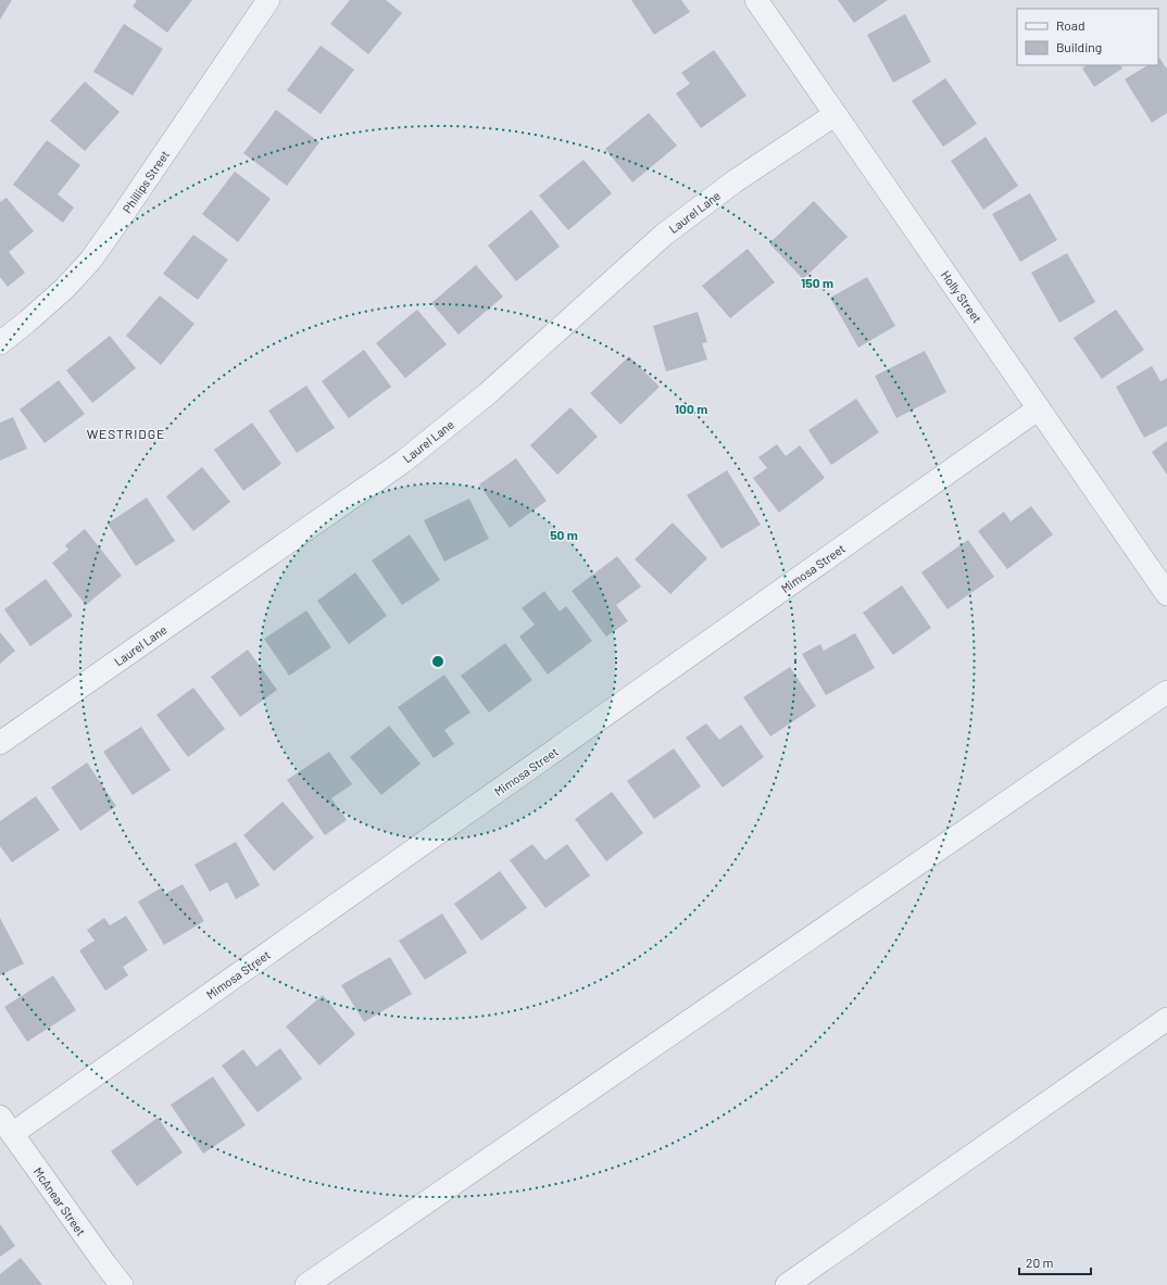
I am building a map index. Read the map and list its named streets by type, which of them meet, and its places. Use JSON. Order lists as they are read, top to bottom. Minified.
{"streets":{"street":["Phillips Street","Laurel Lane","Holly Street","Mimosa Street","McAnear Street"]},"crossings":[["Laurel Lane","Holly Street"],["Holly Street","Mimosa Street"],["Mimosa Street","McAnear Street"]],"districts":["WESTRIDGE"],"legend":["Road","Building"],"scale_bar":"20 m","rings":["150 m","100 m","50 m"]}
